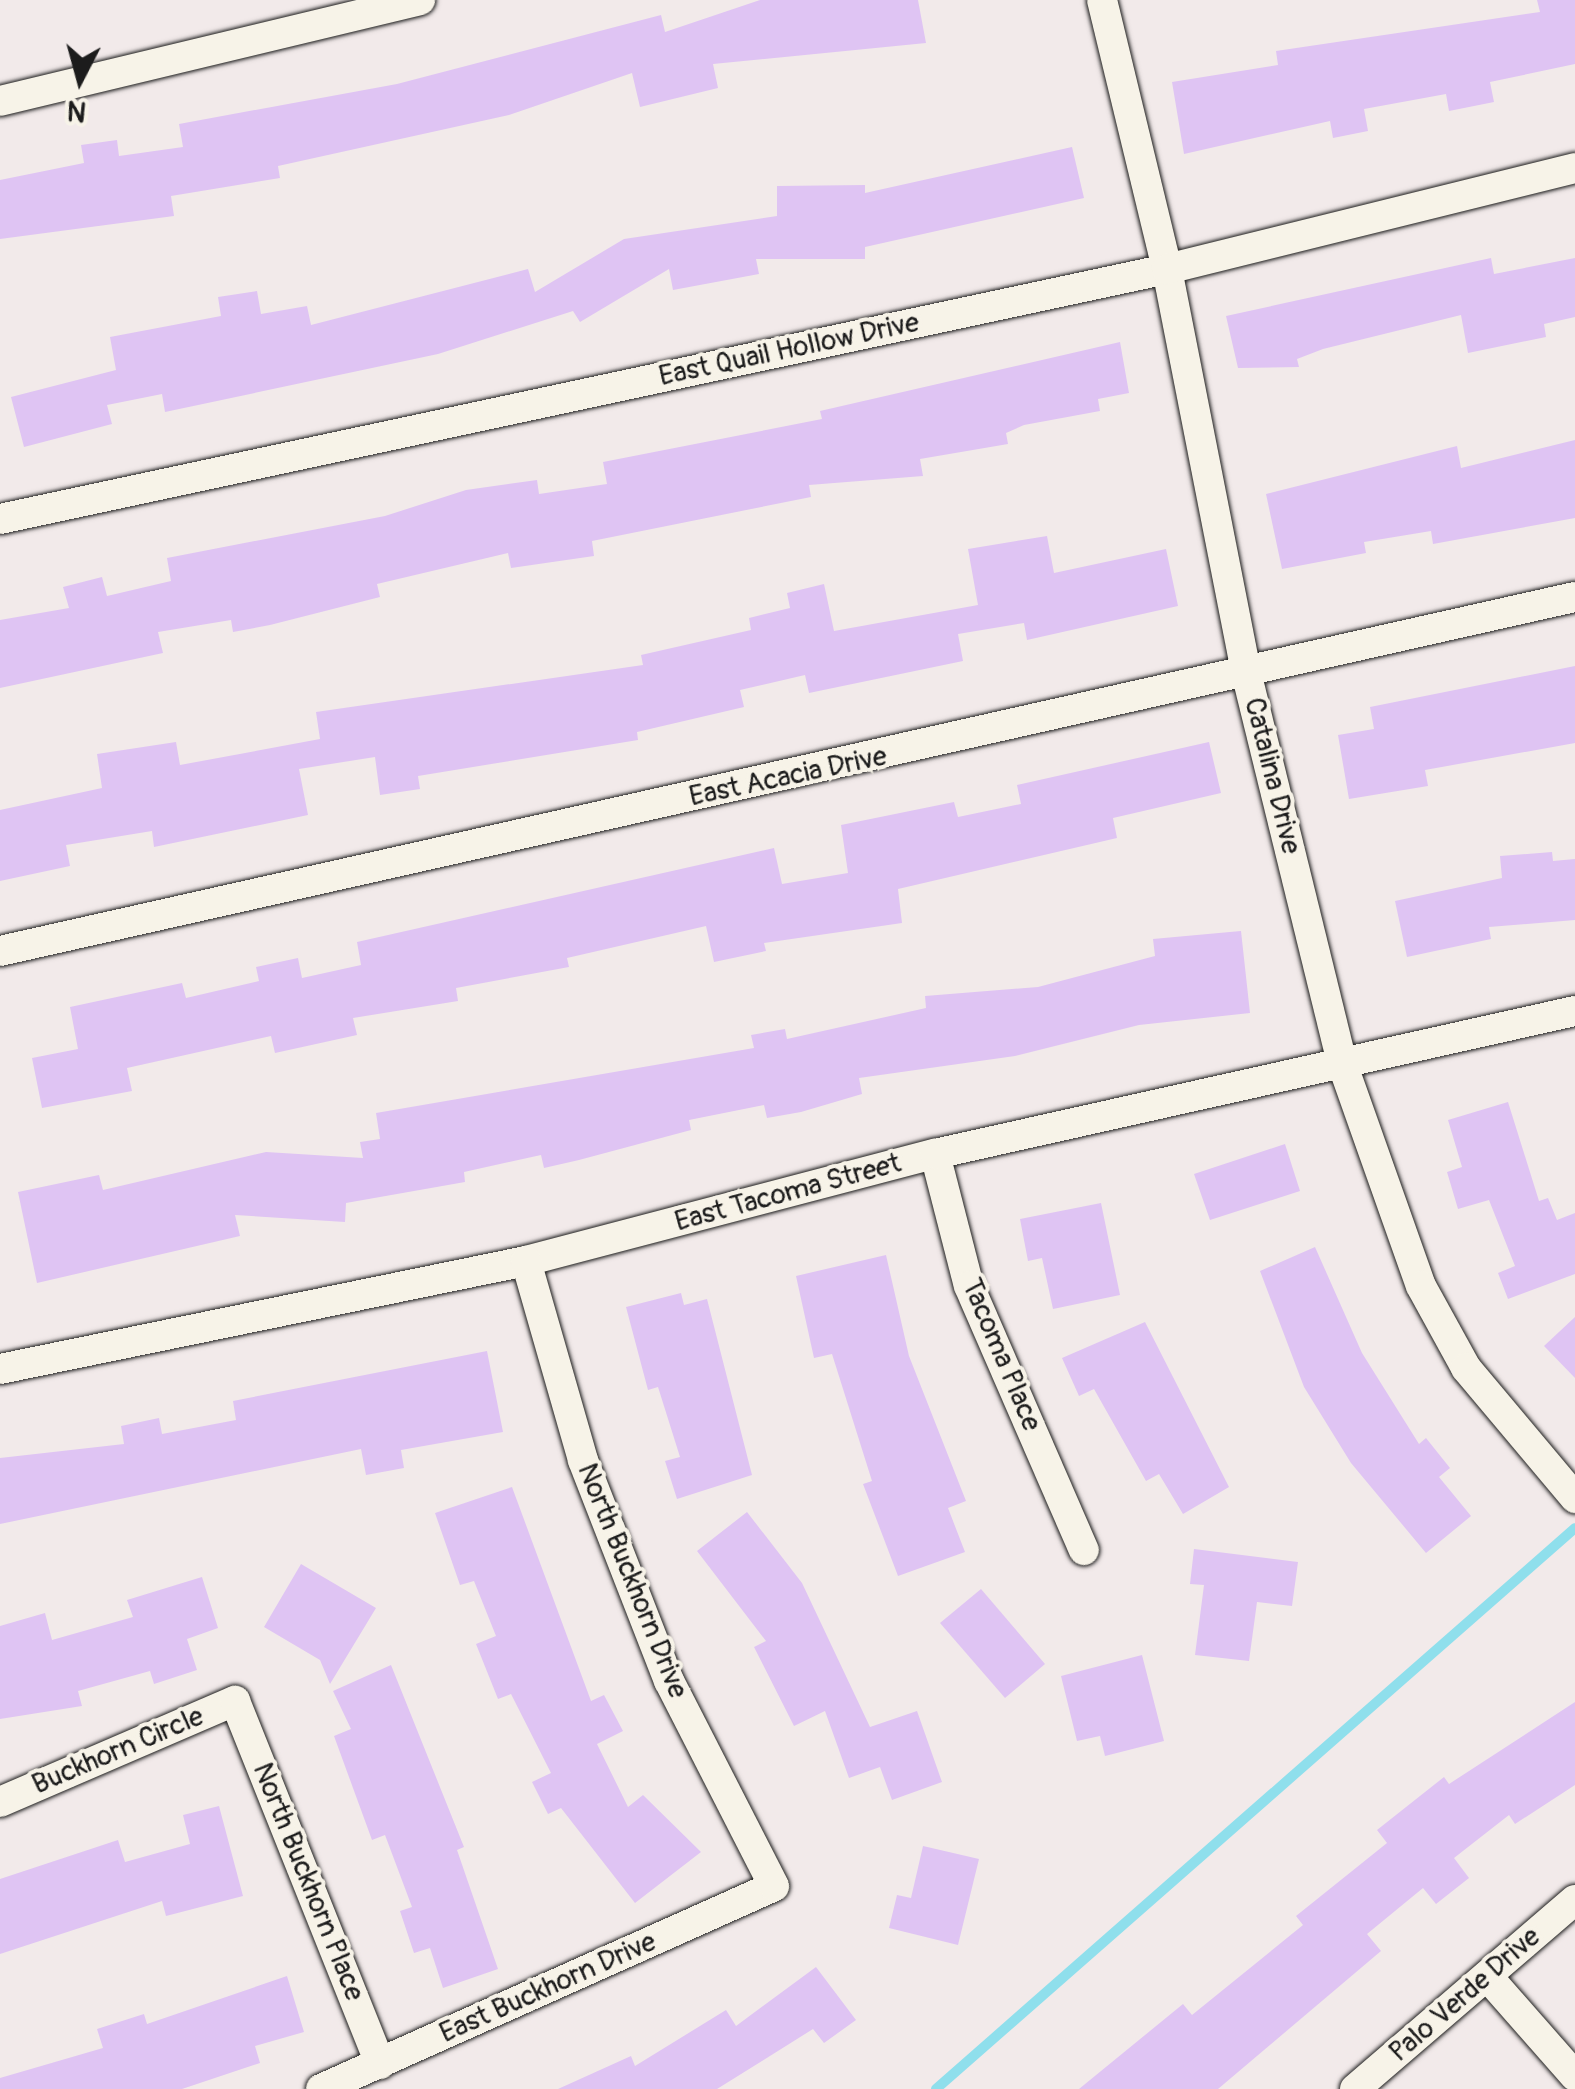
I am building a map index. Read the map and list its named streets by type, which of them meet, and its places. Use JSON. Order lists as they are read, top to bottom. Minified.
{"streets":{"street":["East Quail Hollow Drive","Catalina Drive","East Acacia Drive","East Tacoma Street","Tacoma Place","North Buckhorn Drive","Buckhorn Circle","North Buckhorn Place","East Buckhorn Drive","Palo Verde Drive"]},"crossings":[["East Quail Hollow Drive","Catalina Drive"],["Catalina Drive","East Acacia Drive"],["Catalina Drive","East Tacoma Street"],["East Tacoma Street","Tacoma Place"],["East Tacoma Street","North Buckhorn Drive"],["North Buckhorn Drive","East Buckhorn Drive"],["Buckhorn Circle","North Buckhorn Place"],["North Buckhorn Place","East Buckhorn Drive"]],"north":"bottom"}
